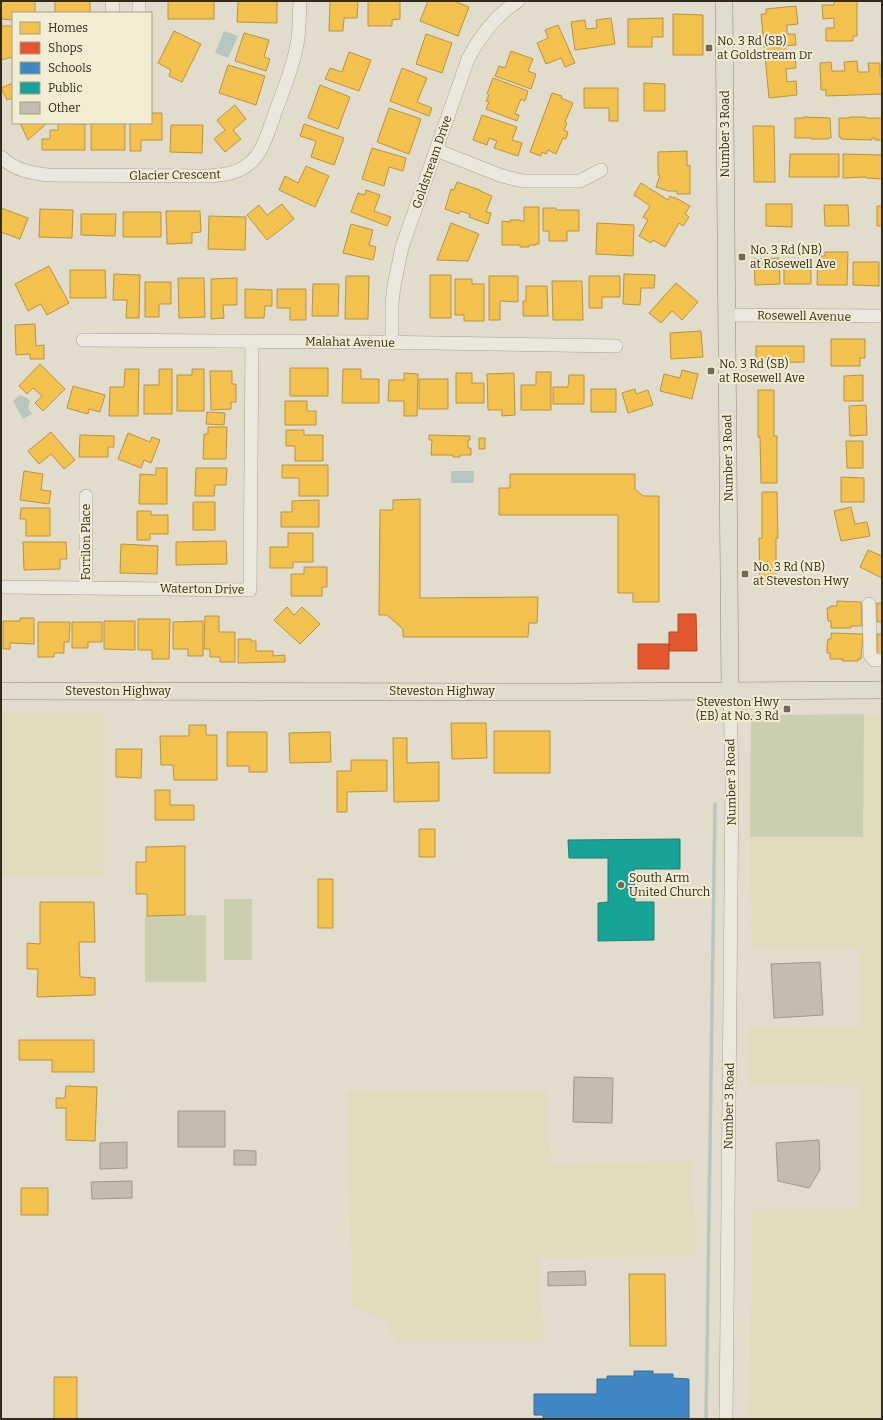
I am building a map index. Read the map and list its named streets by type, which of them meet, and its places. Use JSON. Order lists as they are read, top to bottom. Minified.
{"streets":{"main road":["Number 3 Road","Steveston Highway"],"street":["Goldstream Drive","Glacier Crescent","Rosewell Avenue","Malahat Avenue","Forrilon Place","Waterton Drive"]},"crossings":[["Number 3 Road","Rosewell Avenue"],["Number 3 Road","Steveston Highway"],["Goldstream Drive","Malahat Avenue"],["Malahat Avenue","Waterton Drive"],["Forrilon Place","Waterton Drive"]],"places":{"transit":["No. 3 Rd (SB) at Goldstream Dr","No. 3 Rd (NB) at Rosewell Ave","No. 3 Rd (SB) at Rosewell Ave","No. 3 Rd (NB) at Steveston Hwy","Steveston Hwy (EB) at No. 3 Rd"],"other":["South Arm United Church"]},"legend":["Homes","Shops","Schools","Public","Other"]}
